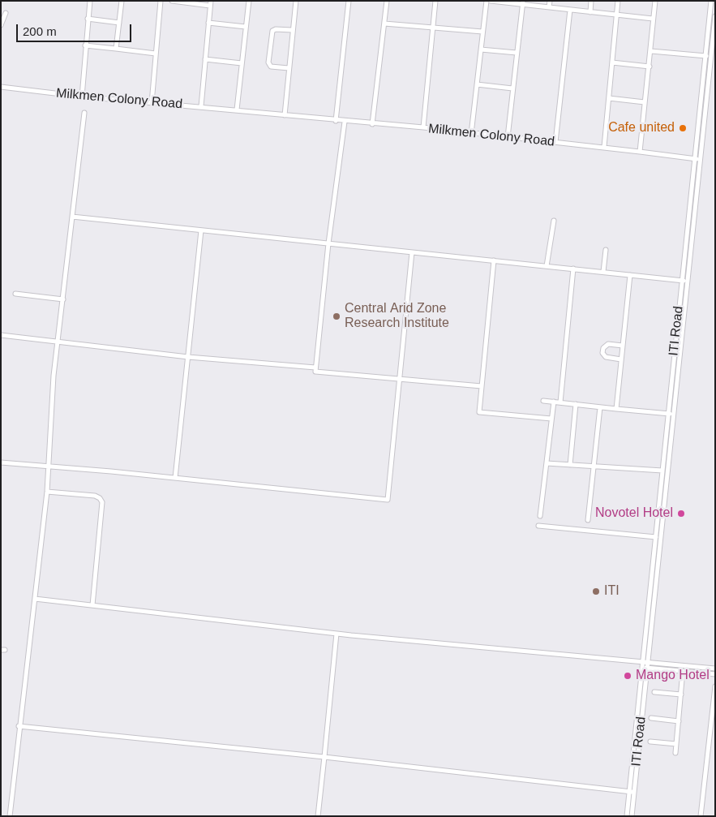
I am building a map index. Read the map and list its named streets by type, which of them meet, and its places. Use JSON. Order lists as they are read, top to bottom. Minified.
{"streets":{"street":["Milkmen Colony Road","ITI Road"]},"crossings":[["Milkmen Colony Road","ITI Road"]],"places":["Cafe united","Central Arid Zone Research Institute","Novotel Hotel","ITI","Mango Hotel"],"scale_bar":"200 m"}
